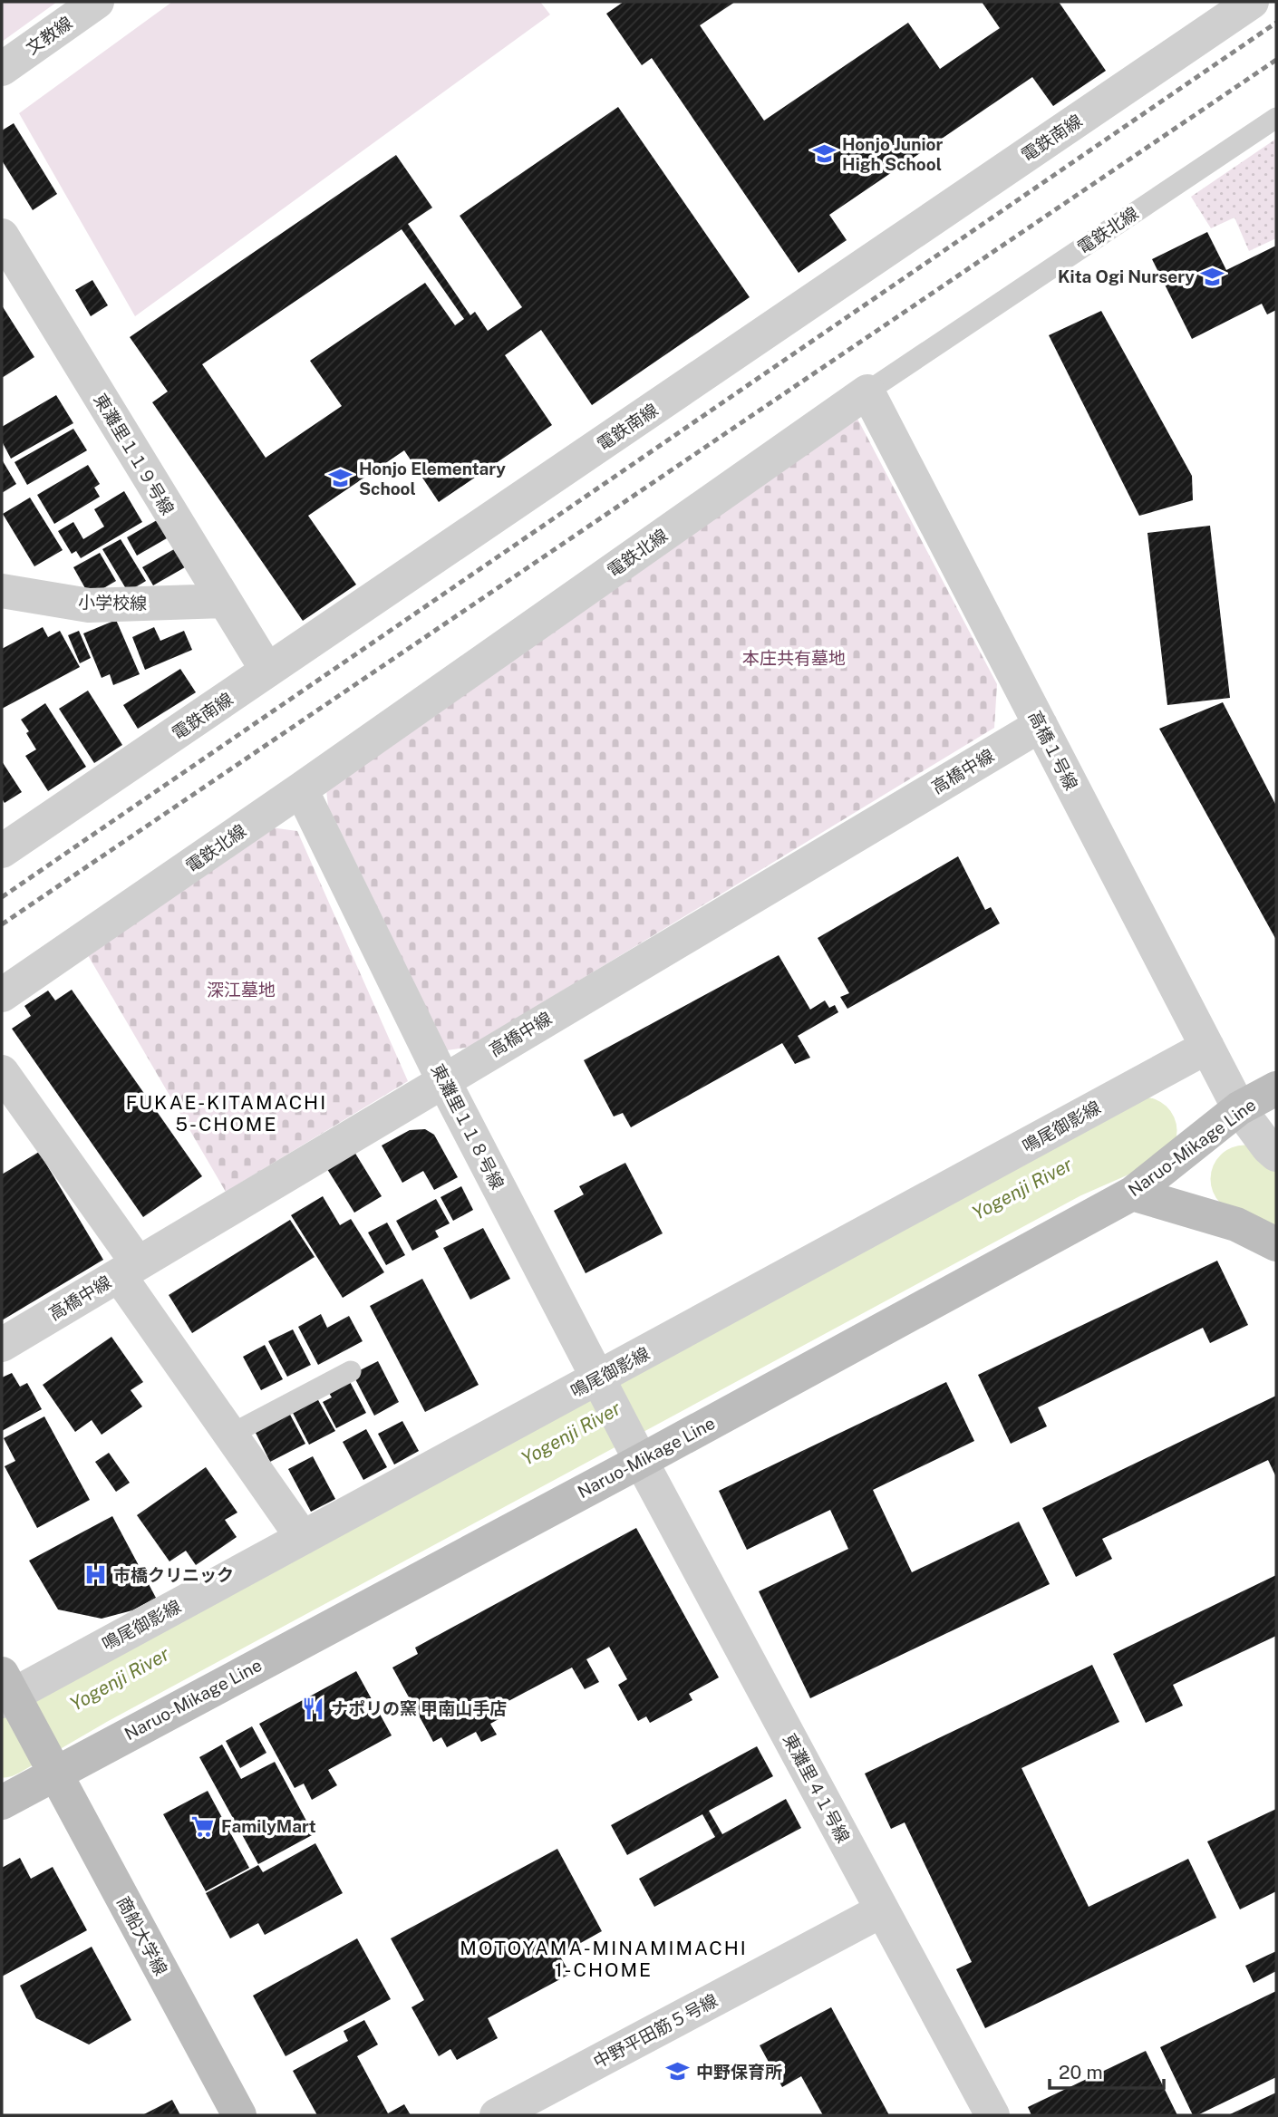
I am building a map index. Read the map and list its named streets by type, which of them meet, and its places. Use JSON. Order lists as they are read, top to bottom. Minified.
{"streets":{"street":["文教線","電鉄南線","電鉄北線","東灘里１１９号線","小学校線","高橋１号線","高橋中線","東灘里１１８号線","鳴尾御影線","Naruo-Mikage Line","東灘里４１号線","商船大学線","中野平田筋５号線"]},"crossings":[["電鉄南線","東灘里１１９号線"],["電鉄北線","高橋１号線"],["電鉄北線","東灘里１１８号線"],["東灘里１１９号線","小学校線"],["高橋１号線","高橋中線"],["高橋１号線","鳴尾御影線"],["高橋１号線","Naruo-Mikage Line"],["高橋中線","東灘里１１８号線"],["東灘里１１８号線","鳴尾御影線"],["東灘里１１８号線","Naruo-Mikage Line"],["東灘里１１８号線","東灘里４１号線"],["鳴尾御影線","商船大学線"],["Naruo-Mikage Line","東灘里４１号線"],["Naruo-Mikage Line","商船大学線"],["東灘里４１号線","中野平田筋５号線"]],"districts":["FUKAE-KITAMACHI 5-CHOME","MOTOYAMA-MINAMIMACHI 1-CHOME"],"water":["Yogenji River"],"parks":["本庄共有墓地","深江墓地"],"places":{"school or university":["Honjo Junior High School","Kita Ogi Nursery","Honjo Elementary School","中野保育所"],"hospital":["市橋クリニック"],"restaurant":["ナポリの窯 甲南山手店"],"supermarket":["FamilyMart"]},"scale_bar":"20 m"}
